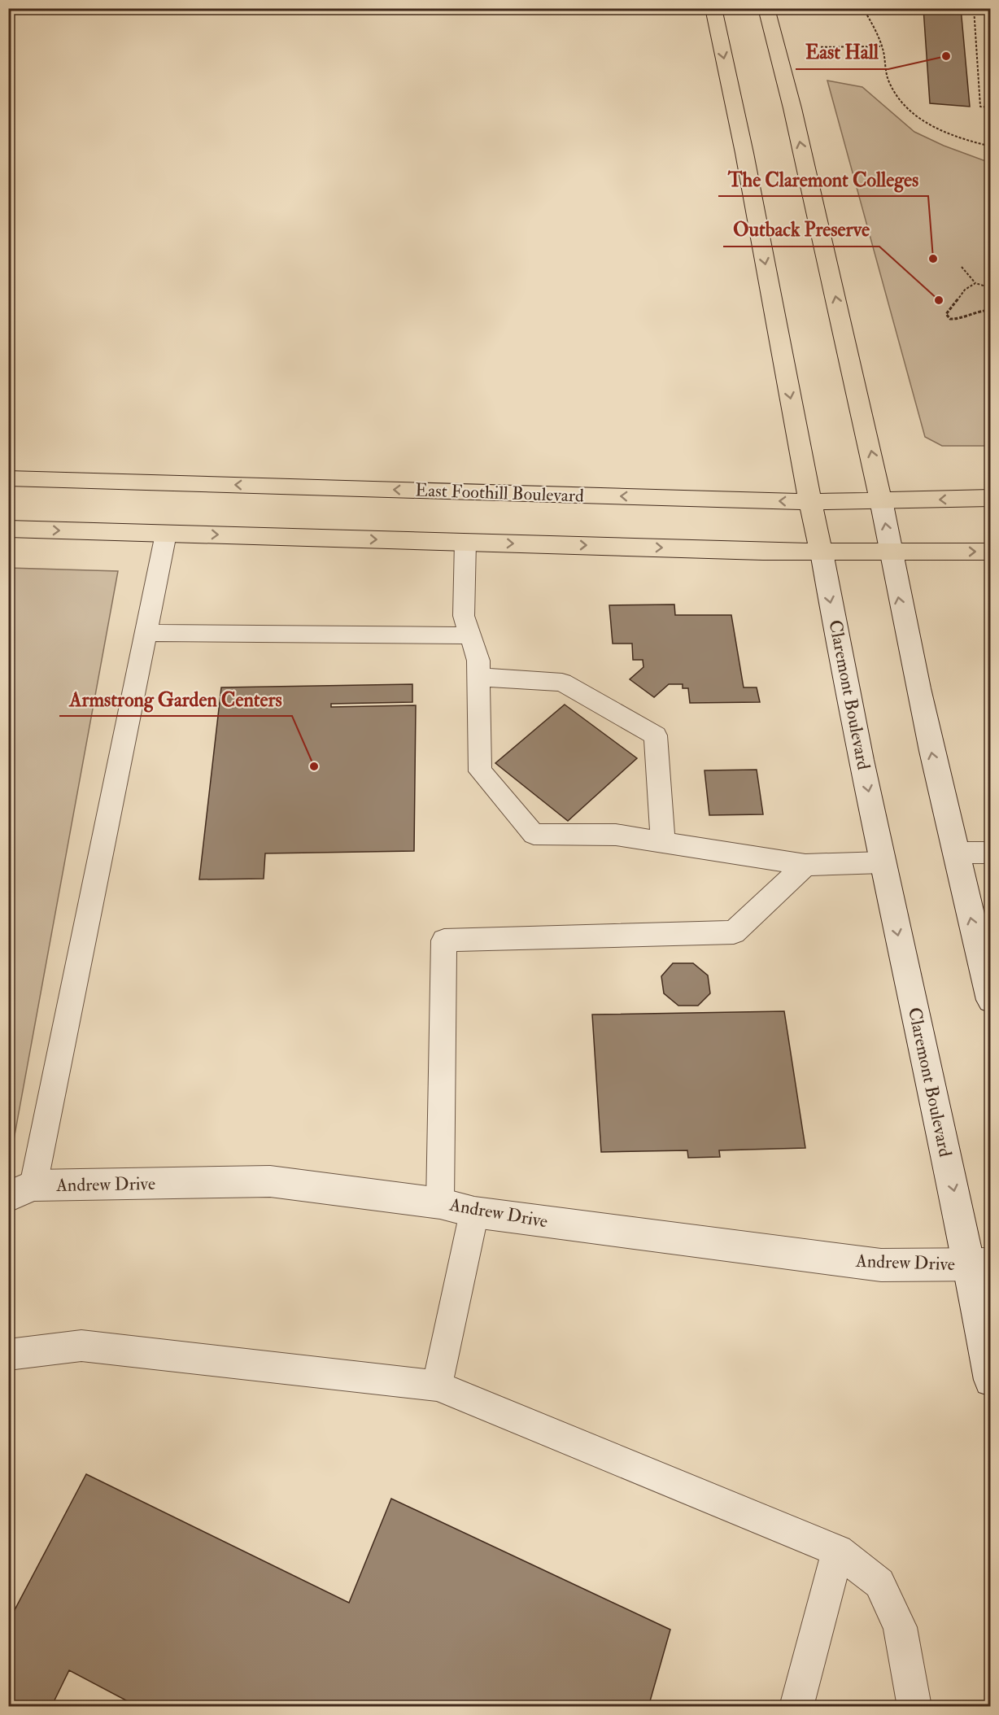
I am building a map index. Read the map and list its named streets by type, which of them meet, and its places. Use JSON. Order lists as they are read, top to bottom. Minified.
{"streets":{"main road":["East Foothill Boulevard","Claremont Boulevard","Andrew Drive"]},"crossings":[["East Foothill Boulevard","Claremont Boulevard"],["Claremont Boulevard","Andrew Drive"]],"places":["East Hall","The Claremont Colleges","Outback Preserve","Armstrong Garden Centers"]}
